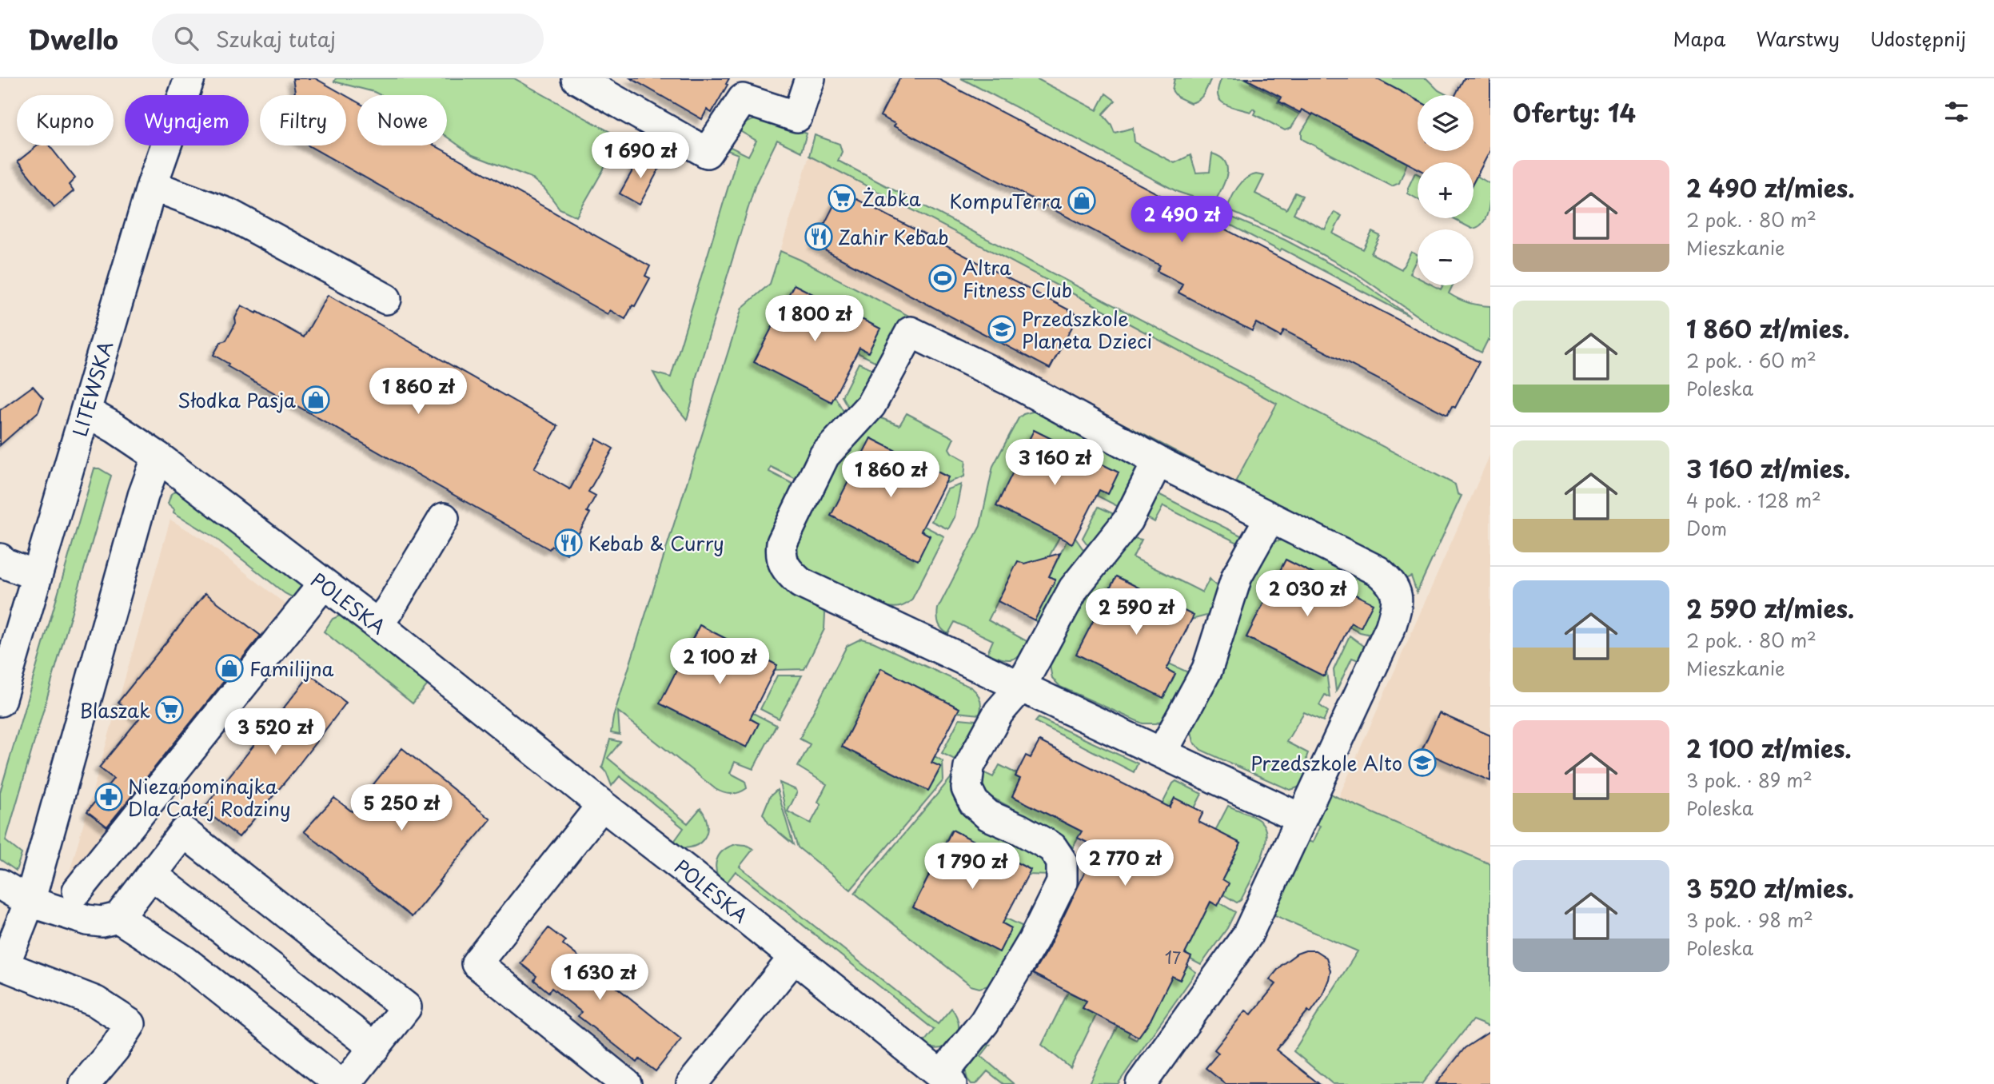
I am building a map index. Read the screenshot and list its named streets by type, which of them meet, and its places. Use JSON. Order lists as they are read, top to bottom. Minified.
{"streets":{"street":["LITEWSKA","POLESKA"]},"crossings":[["LITEWSKA","POLESKA"]],"places":{"supermarket":["Żabka","Blaszak"],"shop":["KompuTerra","Słodka Pasja","Familijna"],"restaurant":["Zahir Kebab","Kebab & Curry"],"sports":["Altra Fitness Club"],"school or university":["Przedszkole Planeta Dzieci","Przedszkole Alto"],"pharmacy":["Niezapominajka Dla Całej Rodziny"]},"house_numbers":["17"],"page":{"header":"Dwello","search":"Szukaj tutaj","nav":["Mapa","Warstwy","Udostępnij"],"heading":"Oferty: 14","map_buttons":["+","−"],"chip":["Kupno","Wynajem","Filtry","Nowe"],"price":["1 690 zł","2 490 zł","1 800 zł","1 860 zł","3 160 zł","1 860 zł","2 030 zł","2 590 zł","2 100 zł","3 520 zł","5 250 zł","2 770 zł","1 790 zł","1 630 zł"],"list":[{"name":"2 490 zł/mies.","note":"2 pok. · 80 m² · Mieszkanie"},{"name":"1 860 zł/mies.","note":"2 pok. · 60 m² · Poleska"},{"name":"3 160 zł/mies.","note":"4 pok. · 128 m² · Dom"},{"name":"2 590 zł/mies.","note":"2 pok. · 80 m² · Mieszkanie"},{"name":"2 100 zł/mies.","note":"3 pok. · 89 m² · Poleska"},{"name":"3 520 zł/mies.","note":"3 pok. · 98 m² · Poleska"}]}}
